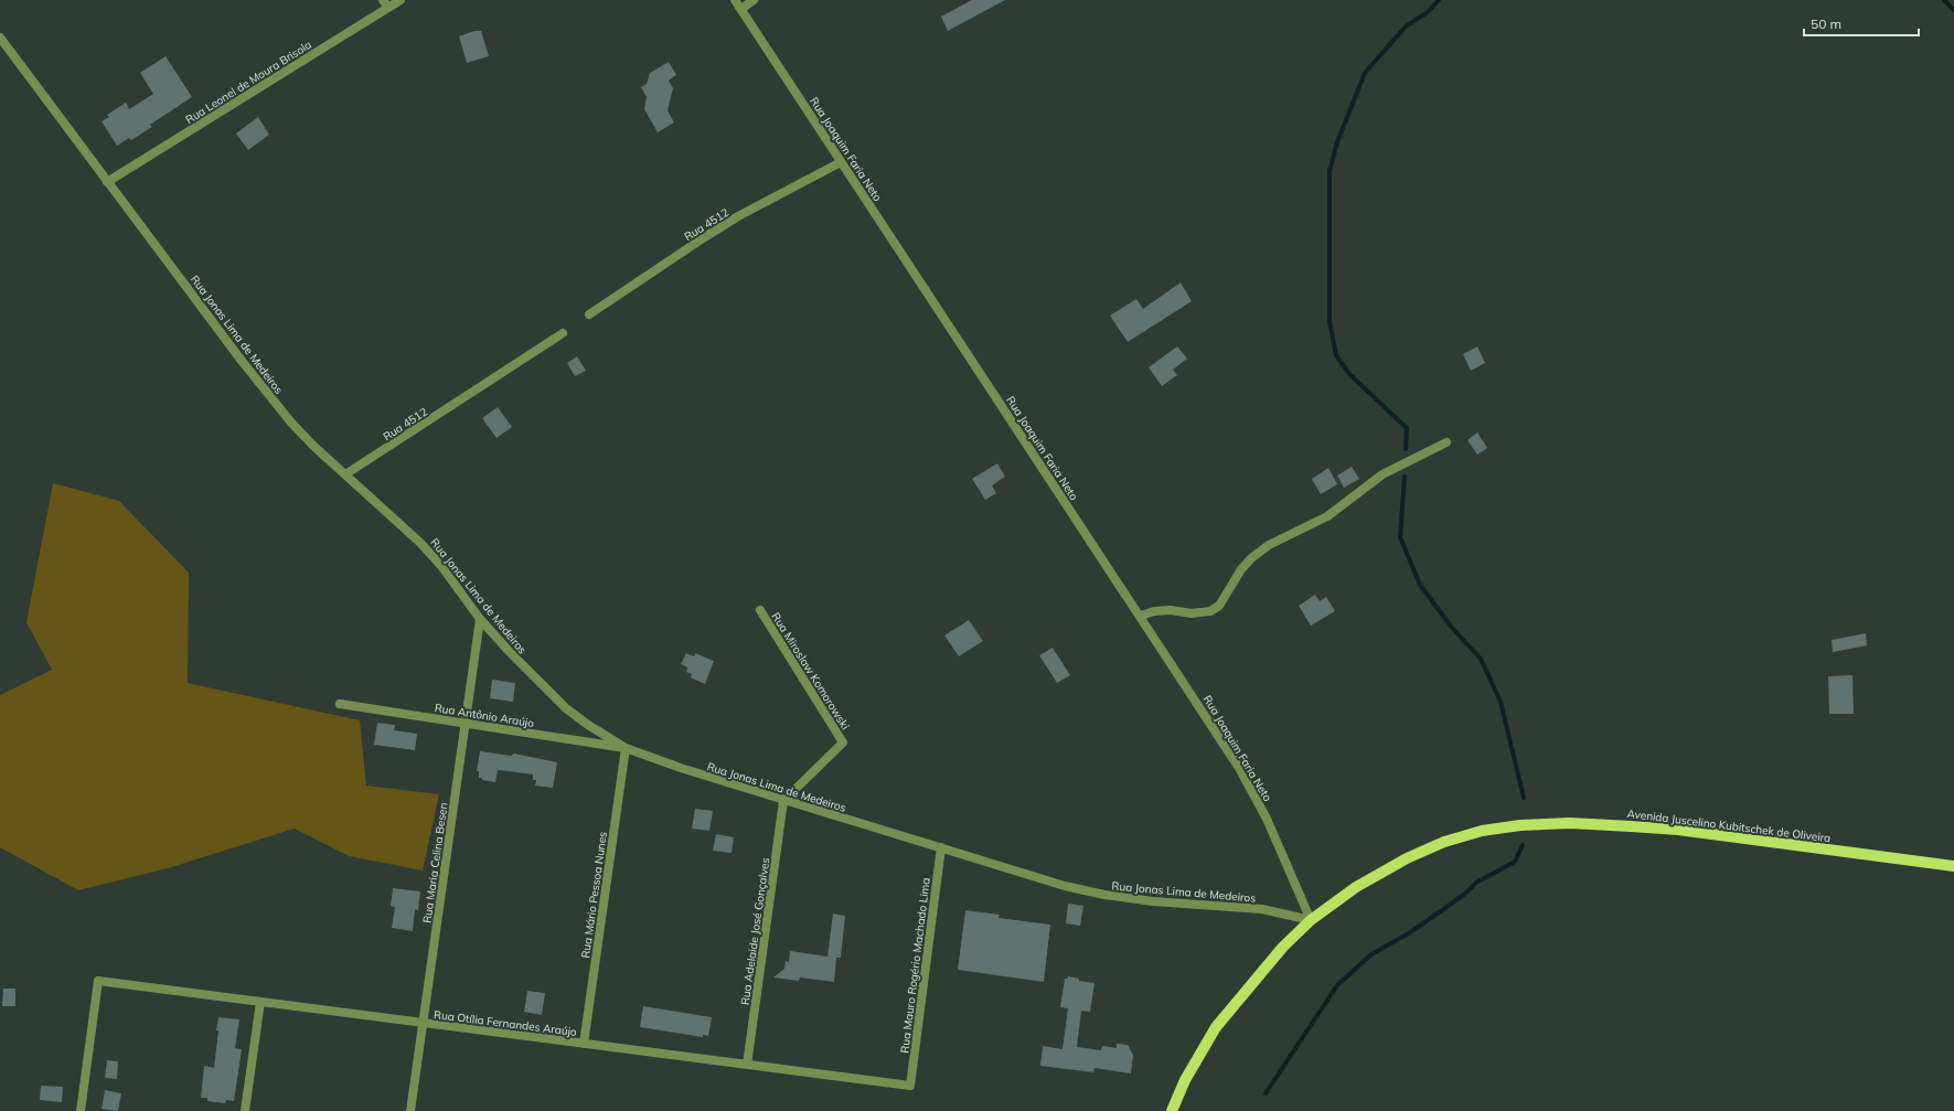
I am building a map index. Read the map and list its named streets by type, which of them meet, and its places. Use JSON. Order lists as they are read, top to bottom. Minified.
{"streets":{"main road":["Avenida Juscelino Kubitschek de Oliveira"],"street":["Rua Leonel de Moura Brisola","Rua Joaquim Faria Neto","Rua 4512","Rua Jonas Lima de Medeiros","Rua Miroslaw Komorowski","Rua Antônio Araújo","Rua Maria Celina Besen","Rua Mário Pessoa Nunes","Rua Adelaide José Gonçalves","Rua Mauro Rogério Machado Lima","Rua Otília Fernandes Araújo"]},"crossings":[["Rua Leonel de Moura Brisola","Rua Jonas Lima de Medeiros"],["Rua Joaquim Faria Neto","Rua 4512"],["Rua Joaquim Faria Neto","Rua Jonas Lima de Medeiros"],["Rua Joaquim Faria Neto","Avenida Juscelino Kubitschek de Oliveira"],["Rua 4512","Rua Jonas Lima de Medeiros"],["Rua Jonas Lima de Medeiros","Rua Miroslaw Komorowski"],["Rua Jonas Lima de Medeiros","Rua Antônio Araújo"],["Rua Jonas Lima de Medeiros","Avenida Juscelino Kubitschek de Oliveira"],["Rua Jonas Lima de Medeiros","Rua Maria Celina Besen"],["Rua Jonas Lima de Medeiros","Rua Mário Pessoa Nunes"],["Rua Jonas Lima de Medeiros","Rua Adelaide José Gonçalves"],["Rua Jonas Lima de Medeiros","Rua Mauro Rogério Machado Lima"],["Rua Miroslaw Komorowski","Rua Adelaide José Gonçalves"],["Rua Antônio Araújo","Rua Maria Celina Besen"],["Rua Antônio Araújo","Rua Mário Pessoa Nunes"],["Rua Maria Celina Besen","Rua Otília Fernandes Araújo"],["Rua Mário Pessoa Nunes","Rua Otília Fernandes Araújo"],["Rua Adelaide José Gonçalves","Rua Otília Fernandes Araújo"],["Rua Mauro Rogério Machado Lima","Rua Otília Fernandes Araújo"]],"scale_bar":"50 m"}
